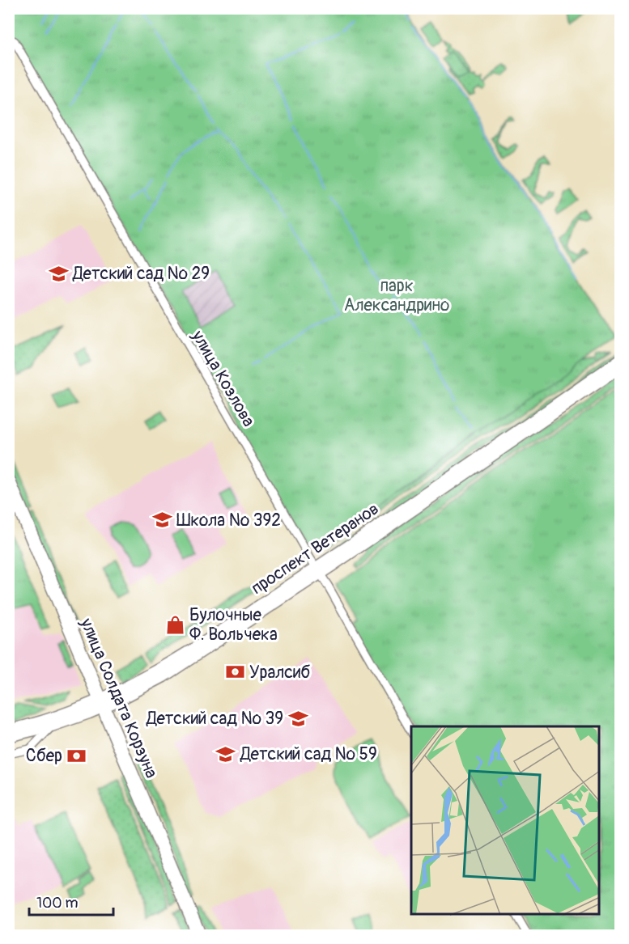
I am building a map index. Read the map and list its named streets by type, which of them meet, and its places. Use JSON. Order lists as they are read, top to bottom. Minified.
{"streets":{"main road":["проспект Ветеранов"],"street":["улица Козлова","улица Солдата Корзуна"]},"crossings":[["улица Козлова","проспект Ветеранов"],["проспект Ветеранов","улица Солдата Корзуна"]],"parks":["парк Александрино"],"places":{"school or university":["Детский сад № 29","Школа № 392","Детский сад № 39","Детский сад № 59"],"shop":["Булочные Ф. Вольчека"],"bank":["Уралсиб","Сбер"]},"scale_bar":"100 m"}
